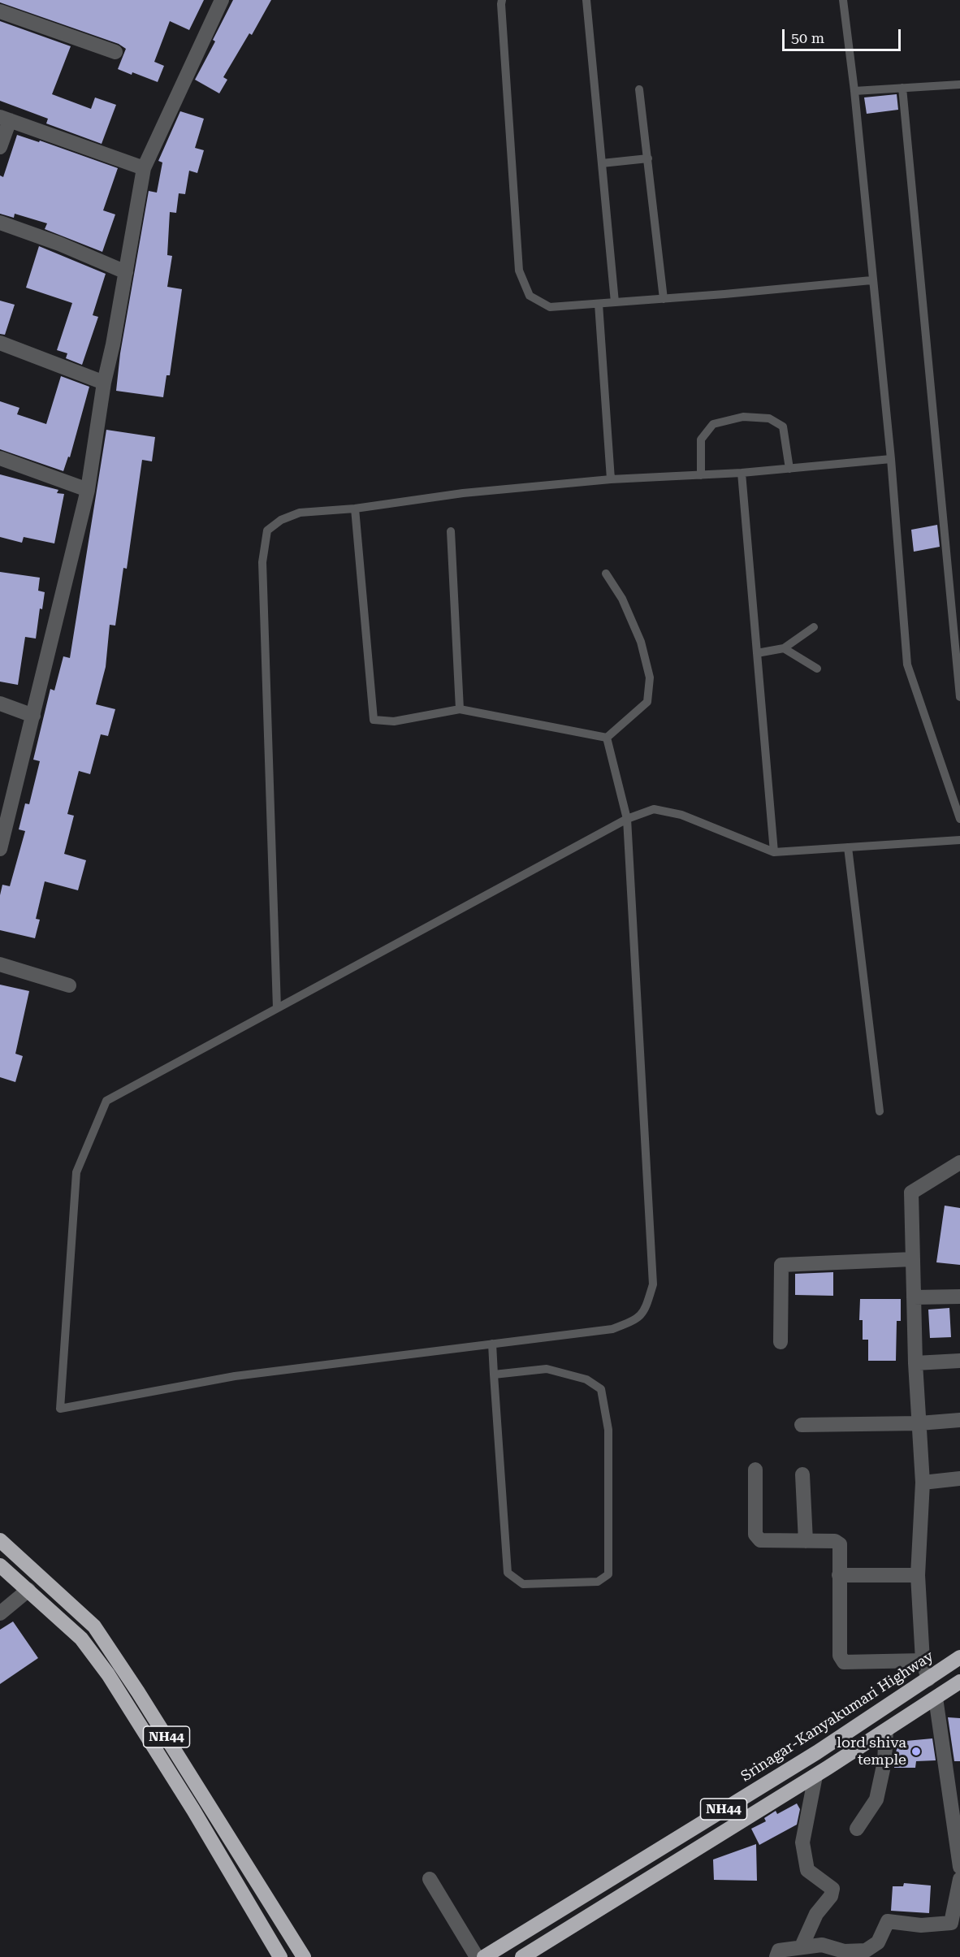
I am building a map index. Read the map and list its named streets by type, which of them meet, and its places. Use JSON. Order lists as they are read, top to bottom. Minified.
{"streets":{"highway":["Srinagar-Kanyakumari Highway","NH44"]},"places":["lord shiva temple"],"scale_bar":"50 m"}
